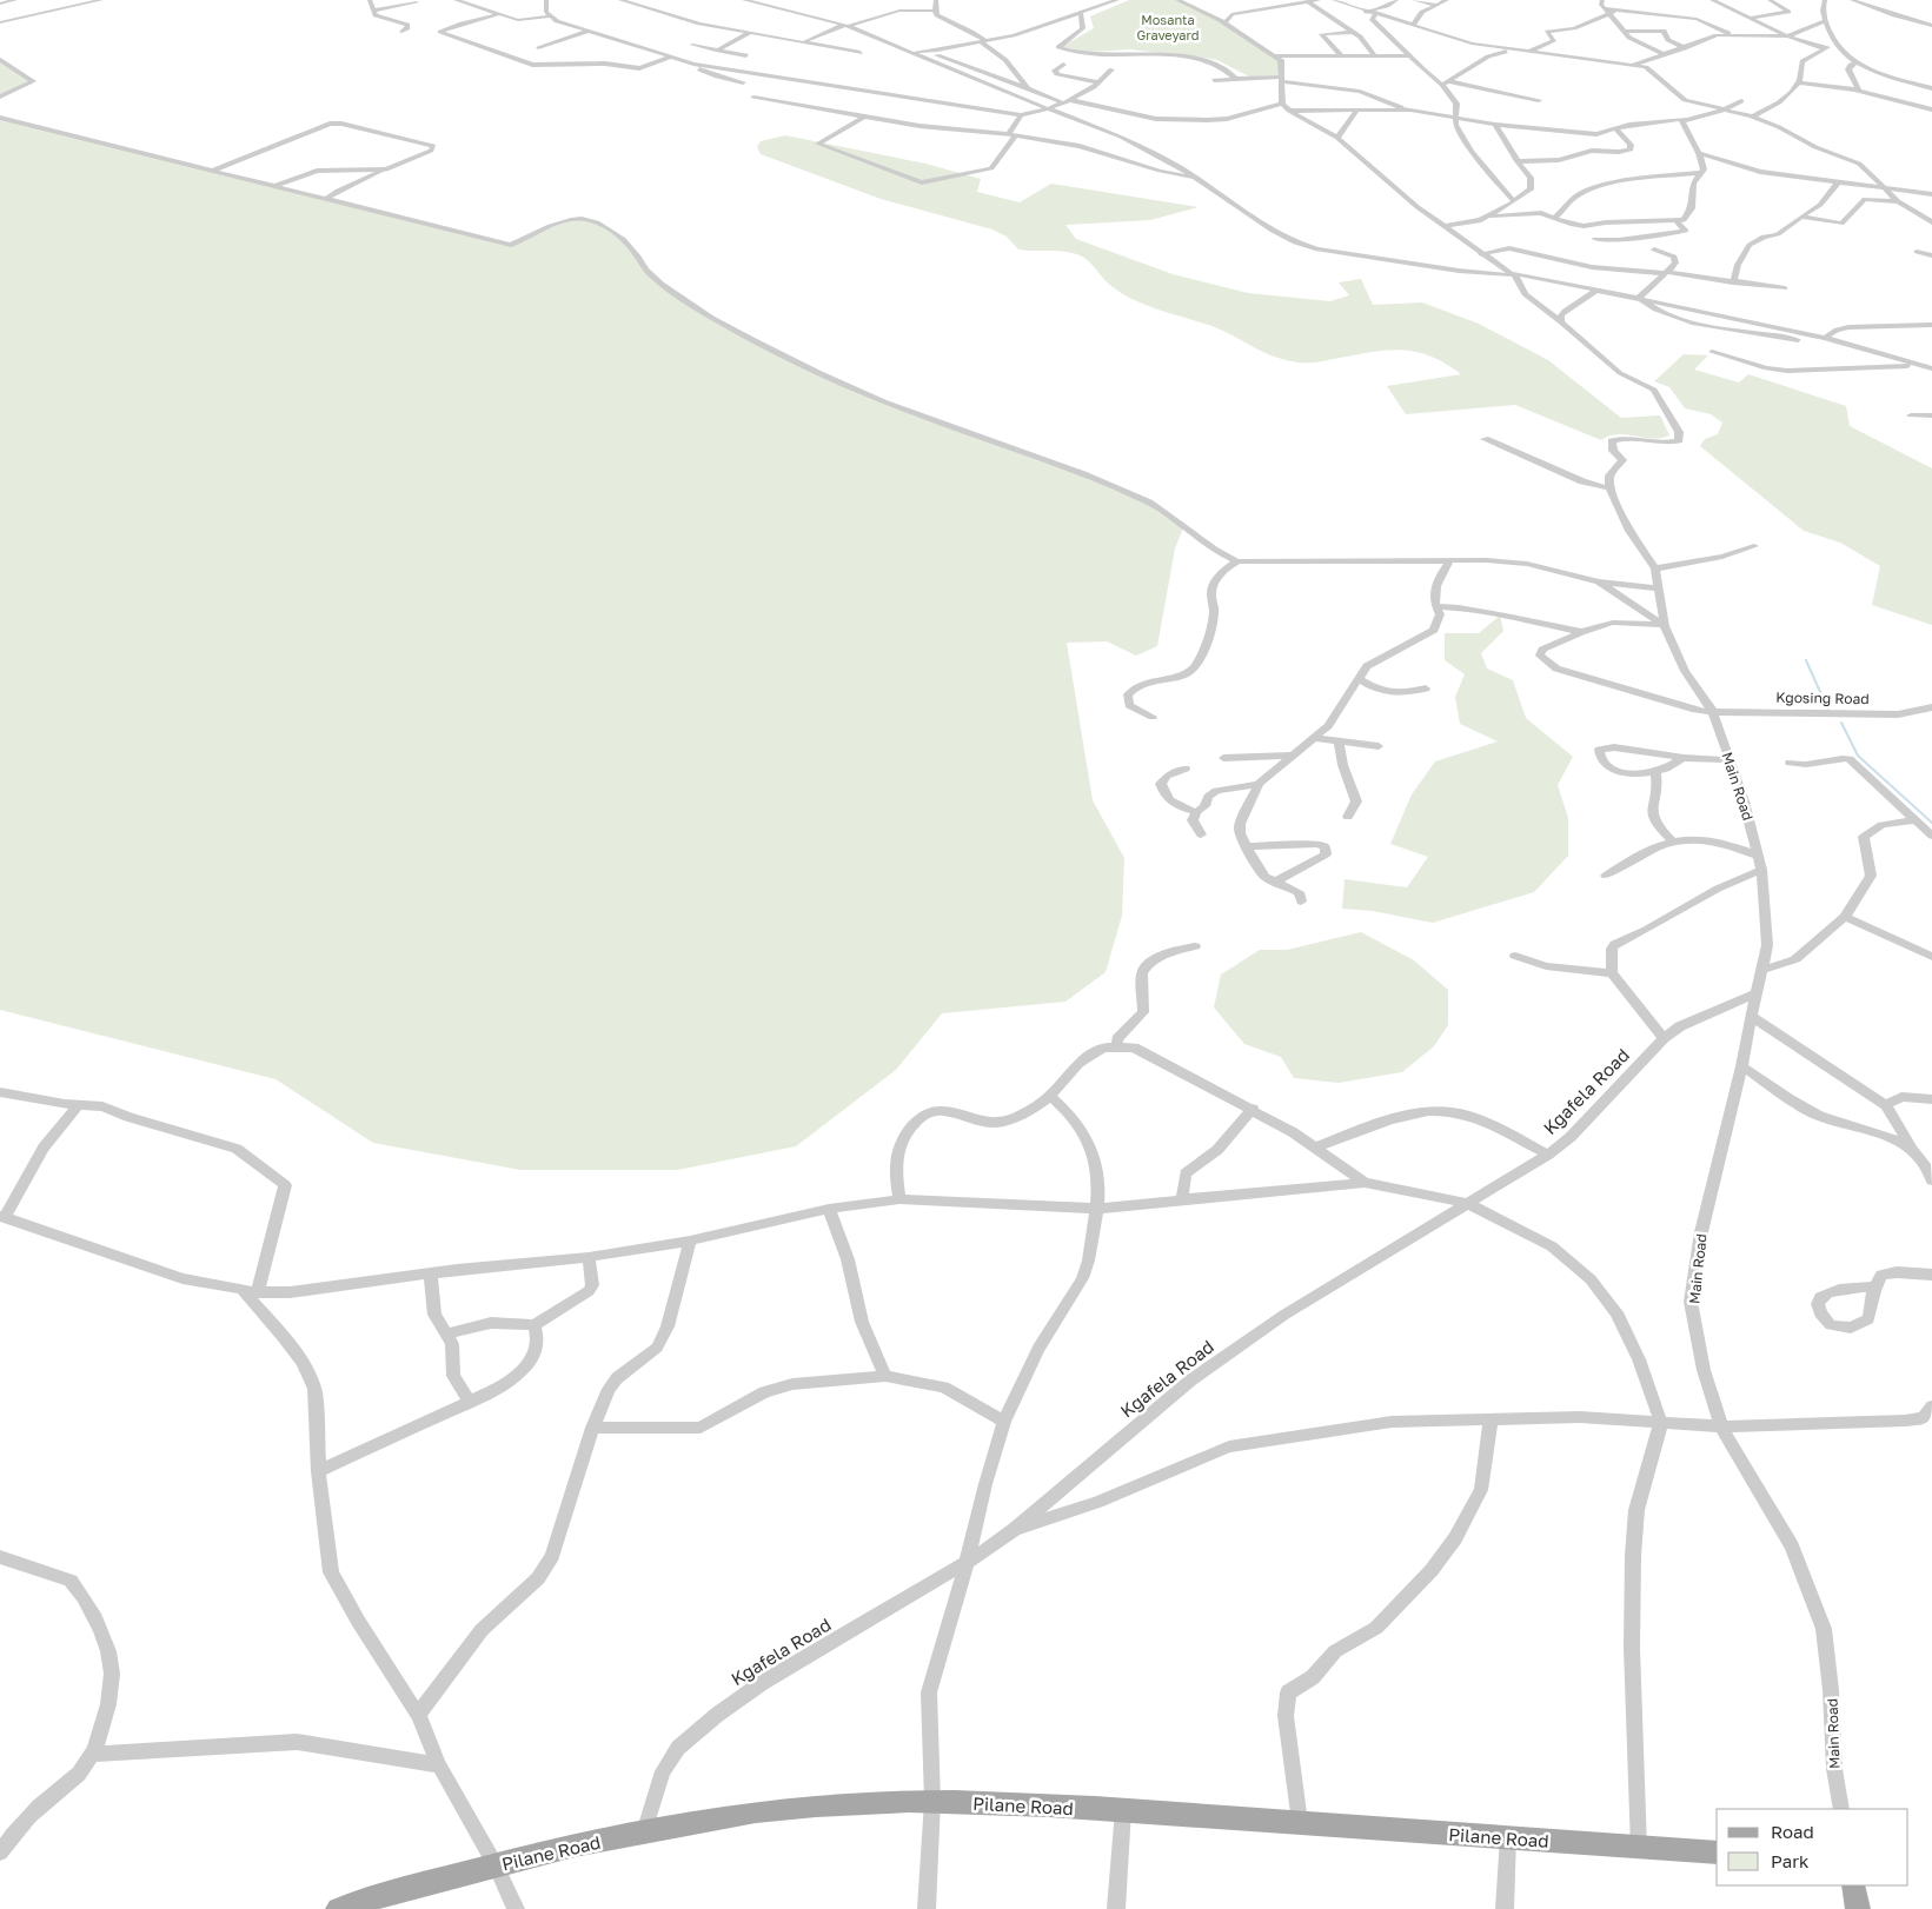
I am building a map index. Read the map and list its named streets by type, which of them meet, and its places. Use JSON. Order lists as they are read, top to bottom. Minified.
{"streets":{"main road":["Pilane Road"],"street":["Kgosing Road","Main Road","Kgafela Road"]},"crossings":[["Kgosing Road","Main Road"],["Main Road","Kgafela Road"],["Kgafela Road","Pilane Road"]],"parks":["Mosanta Graveyard"],"legend":["Road","Park"]}
